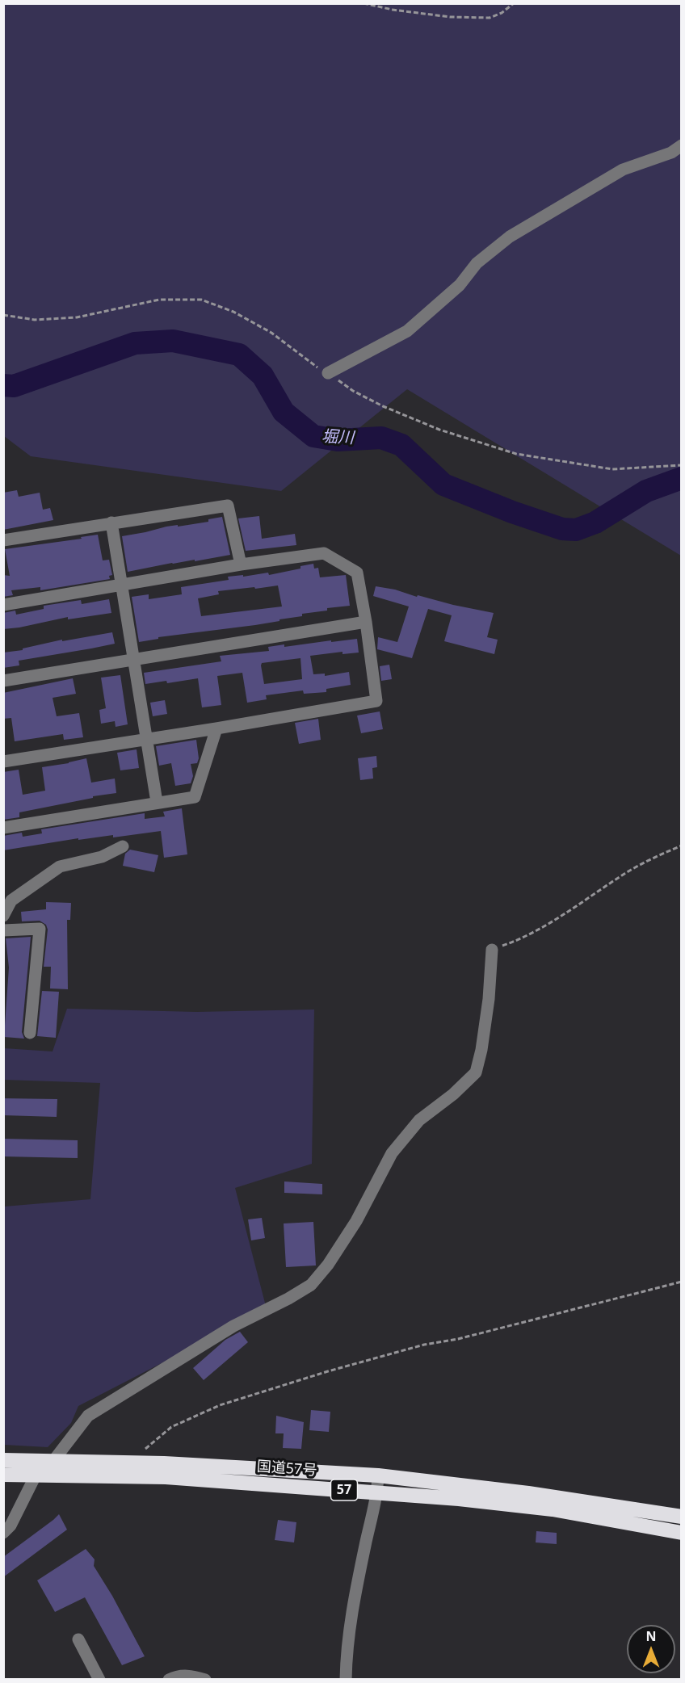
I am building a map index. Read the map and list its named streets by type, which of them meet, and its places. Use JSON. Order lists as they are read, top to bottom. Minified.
{"streets":{"highway":["国道57号","57"]},"water":["堀川"],"north":"top"}
